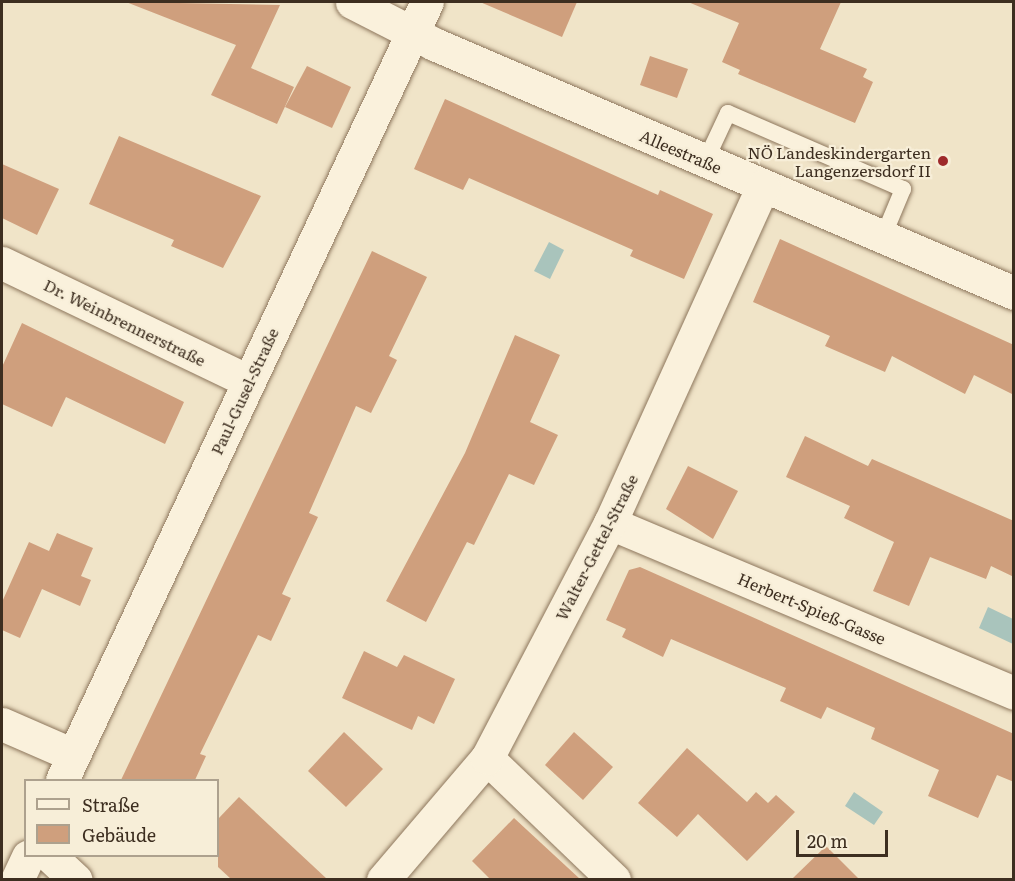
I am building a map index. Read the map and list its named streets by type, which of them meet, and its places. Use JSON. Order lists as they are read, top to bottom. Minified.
{"streets":{"street":["Alleestraße","Dr. Weinbrennerstraße","Paul-Gusel-Straße","Walter-Gettel-Straße","Herbert-Spieß-Gasse"]},"crossings":[["Alleestraße","Paul-Gusel-Straße"],["Alleestraße","Walter-Gettel-Straße"],["Dr. Weinbrennerstraße","Paul-Gusel-Straße"],["Walter-Gettel-Straße","Herbert-Spieß-Gasse"]],"places":["NÖ Landeskindergarten Langenzersdorf II"],"legend":["Straße","Gebäude"],"scale_bar":"20 m"}
